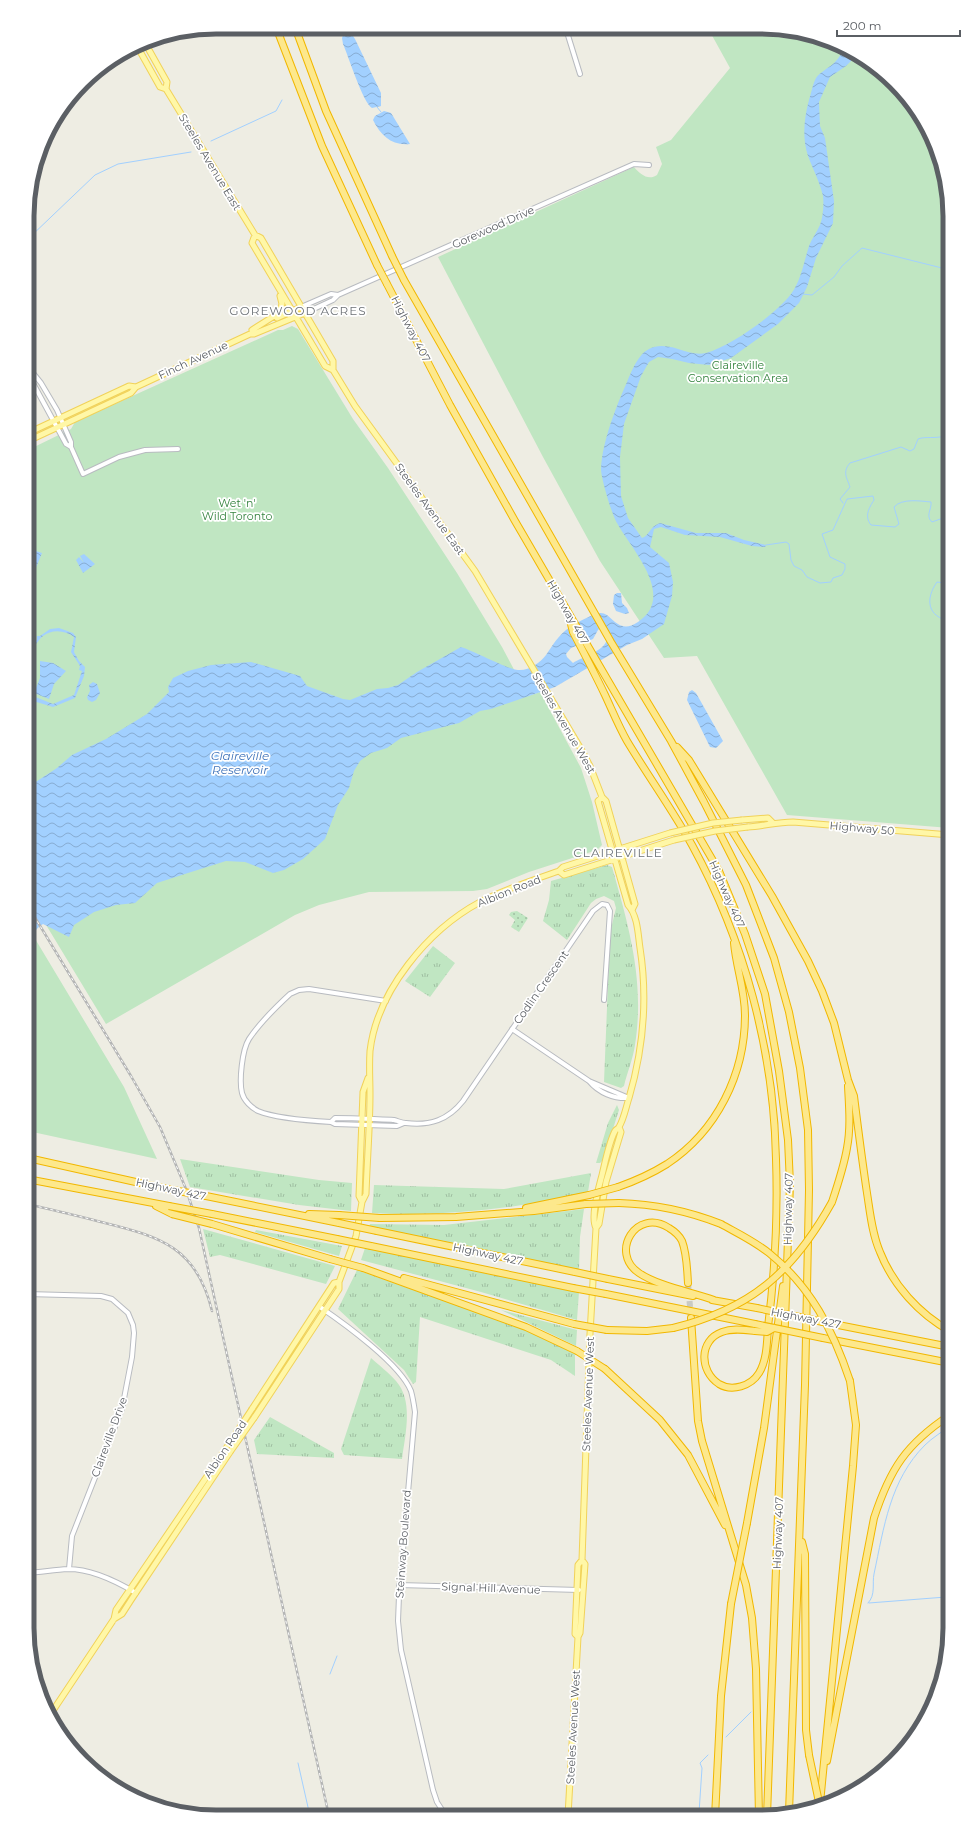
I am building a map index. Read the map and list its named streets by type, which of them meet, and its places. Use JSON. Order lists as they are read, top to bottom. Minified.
{"streets":{"highway":["Highway 407","Highway 427"],"main road":["Steeles Avenue East","Finch Avenue","Steeles Avenue West","Highway 50","Albion Road"],"street":["Gorewood Drive","Codlin Crescent","Claireville Drive","Steinway Boulevard","Signal Hill Avenue"]},"crossings":[["Steeles Avenue East","Gorewood Drive"],["Steeles Avenue East","Finch Avenue"],["Steeles Avenue East","Steeles Avenue West"],["Gorewood Drive","Finch Avenue"],["Steeles Avenue West","Highway 50"],["Steeles Avenue West","Albion Road"],["Steeles Avenue West","Signal Hill Avenue"],["Highway 50","Albion Road"],["Albion Road","Codlin Crescent"],["Albion Road","Steinway Boulevard"],["Steinway Boulevard","Signal Hill Avenue"]],"districts":["GOREWOOD ACRES","CLAIREVILLE"],"water":["Claireville Reservoir"],"parks":["Claireville Conservation Area","Wet 'n' Wild Toronto"],"scale_bar":"200 m"}
